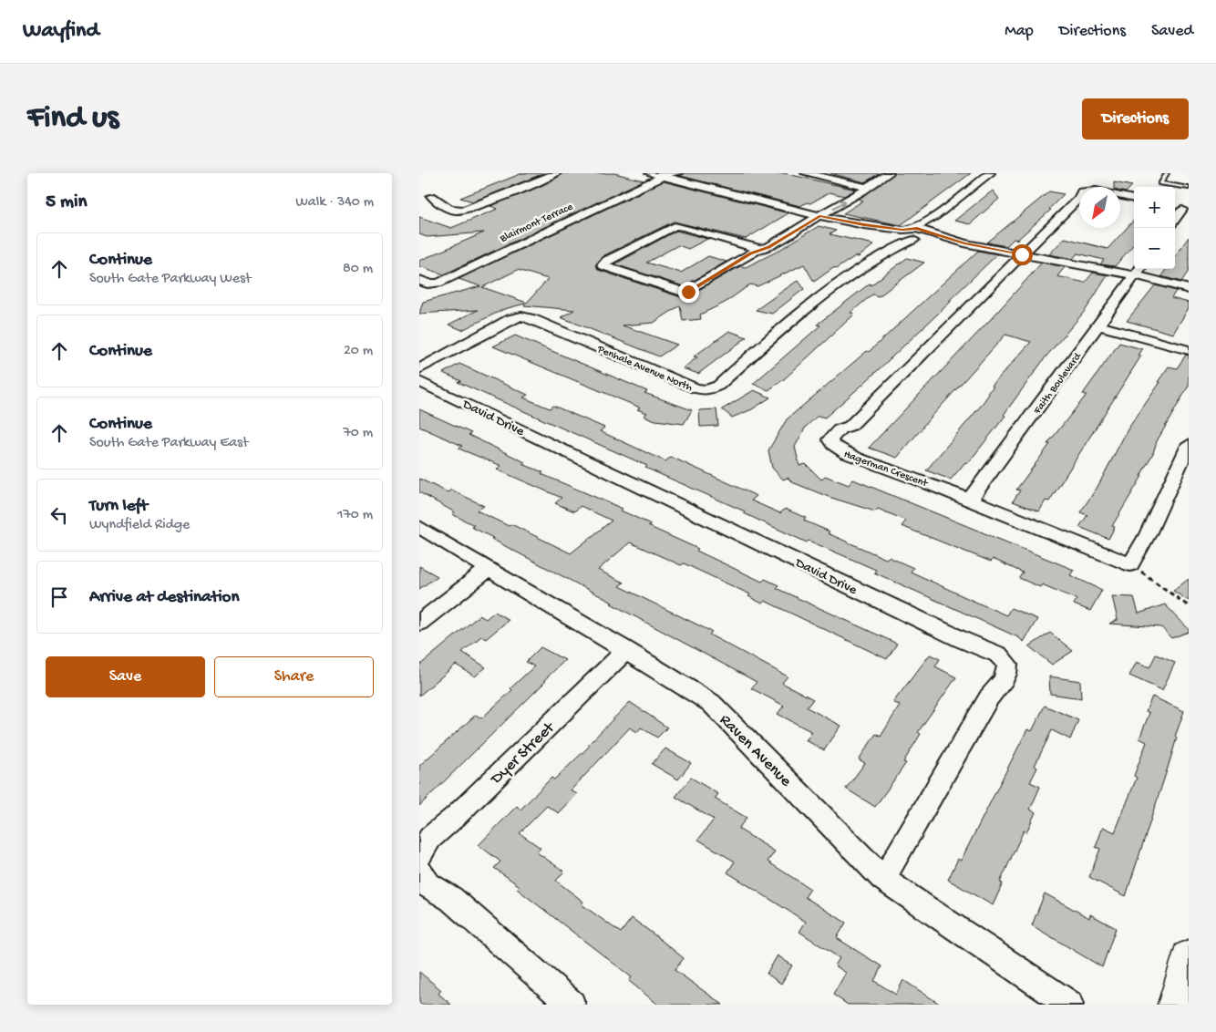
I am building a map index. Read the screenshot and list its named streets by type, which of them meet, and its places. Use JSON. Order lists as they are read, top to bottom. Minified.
{"streets":{"street":["Blairmont Terrace","Penhale Avenue North","Faith Boulevard","David Drive","Hagerman Crescent","Raven Avenue","Dyer Street"]},"crossings":[["Faith Boulevard","Hagerman Crescent"],["David Drive","Raven Avenue"],["Raven Avenue","Dyer Street"]],"north":"bottom left","page":{"header":"Wayfind","nav":["Map","Directions","Saved"],"buttons":["Directions",["Save","Share"]],"title":"Find us","heading":["5 min","Walk · 340 m"],"map_buttons":["+","−"],"list":[["Continue","South Gate Parkway West","80 m"],["Continue","20 m"],["Continue","South Gate Parkway East","70 m"],["Turn left","Wyndfield Ridge","170 m"],"Arrive at destination"]}}
